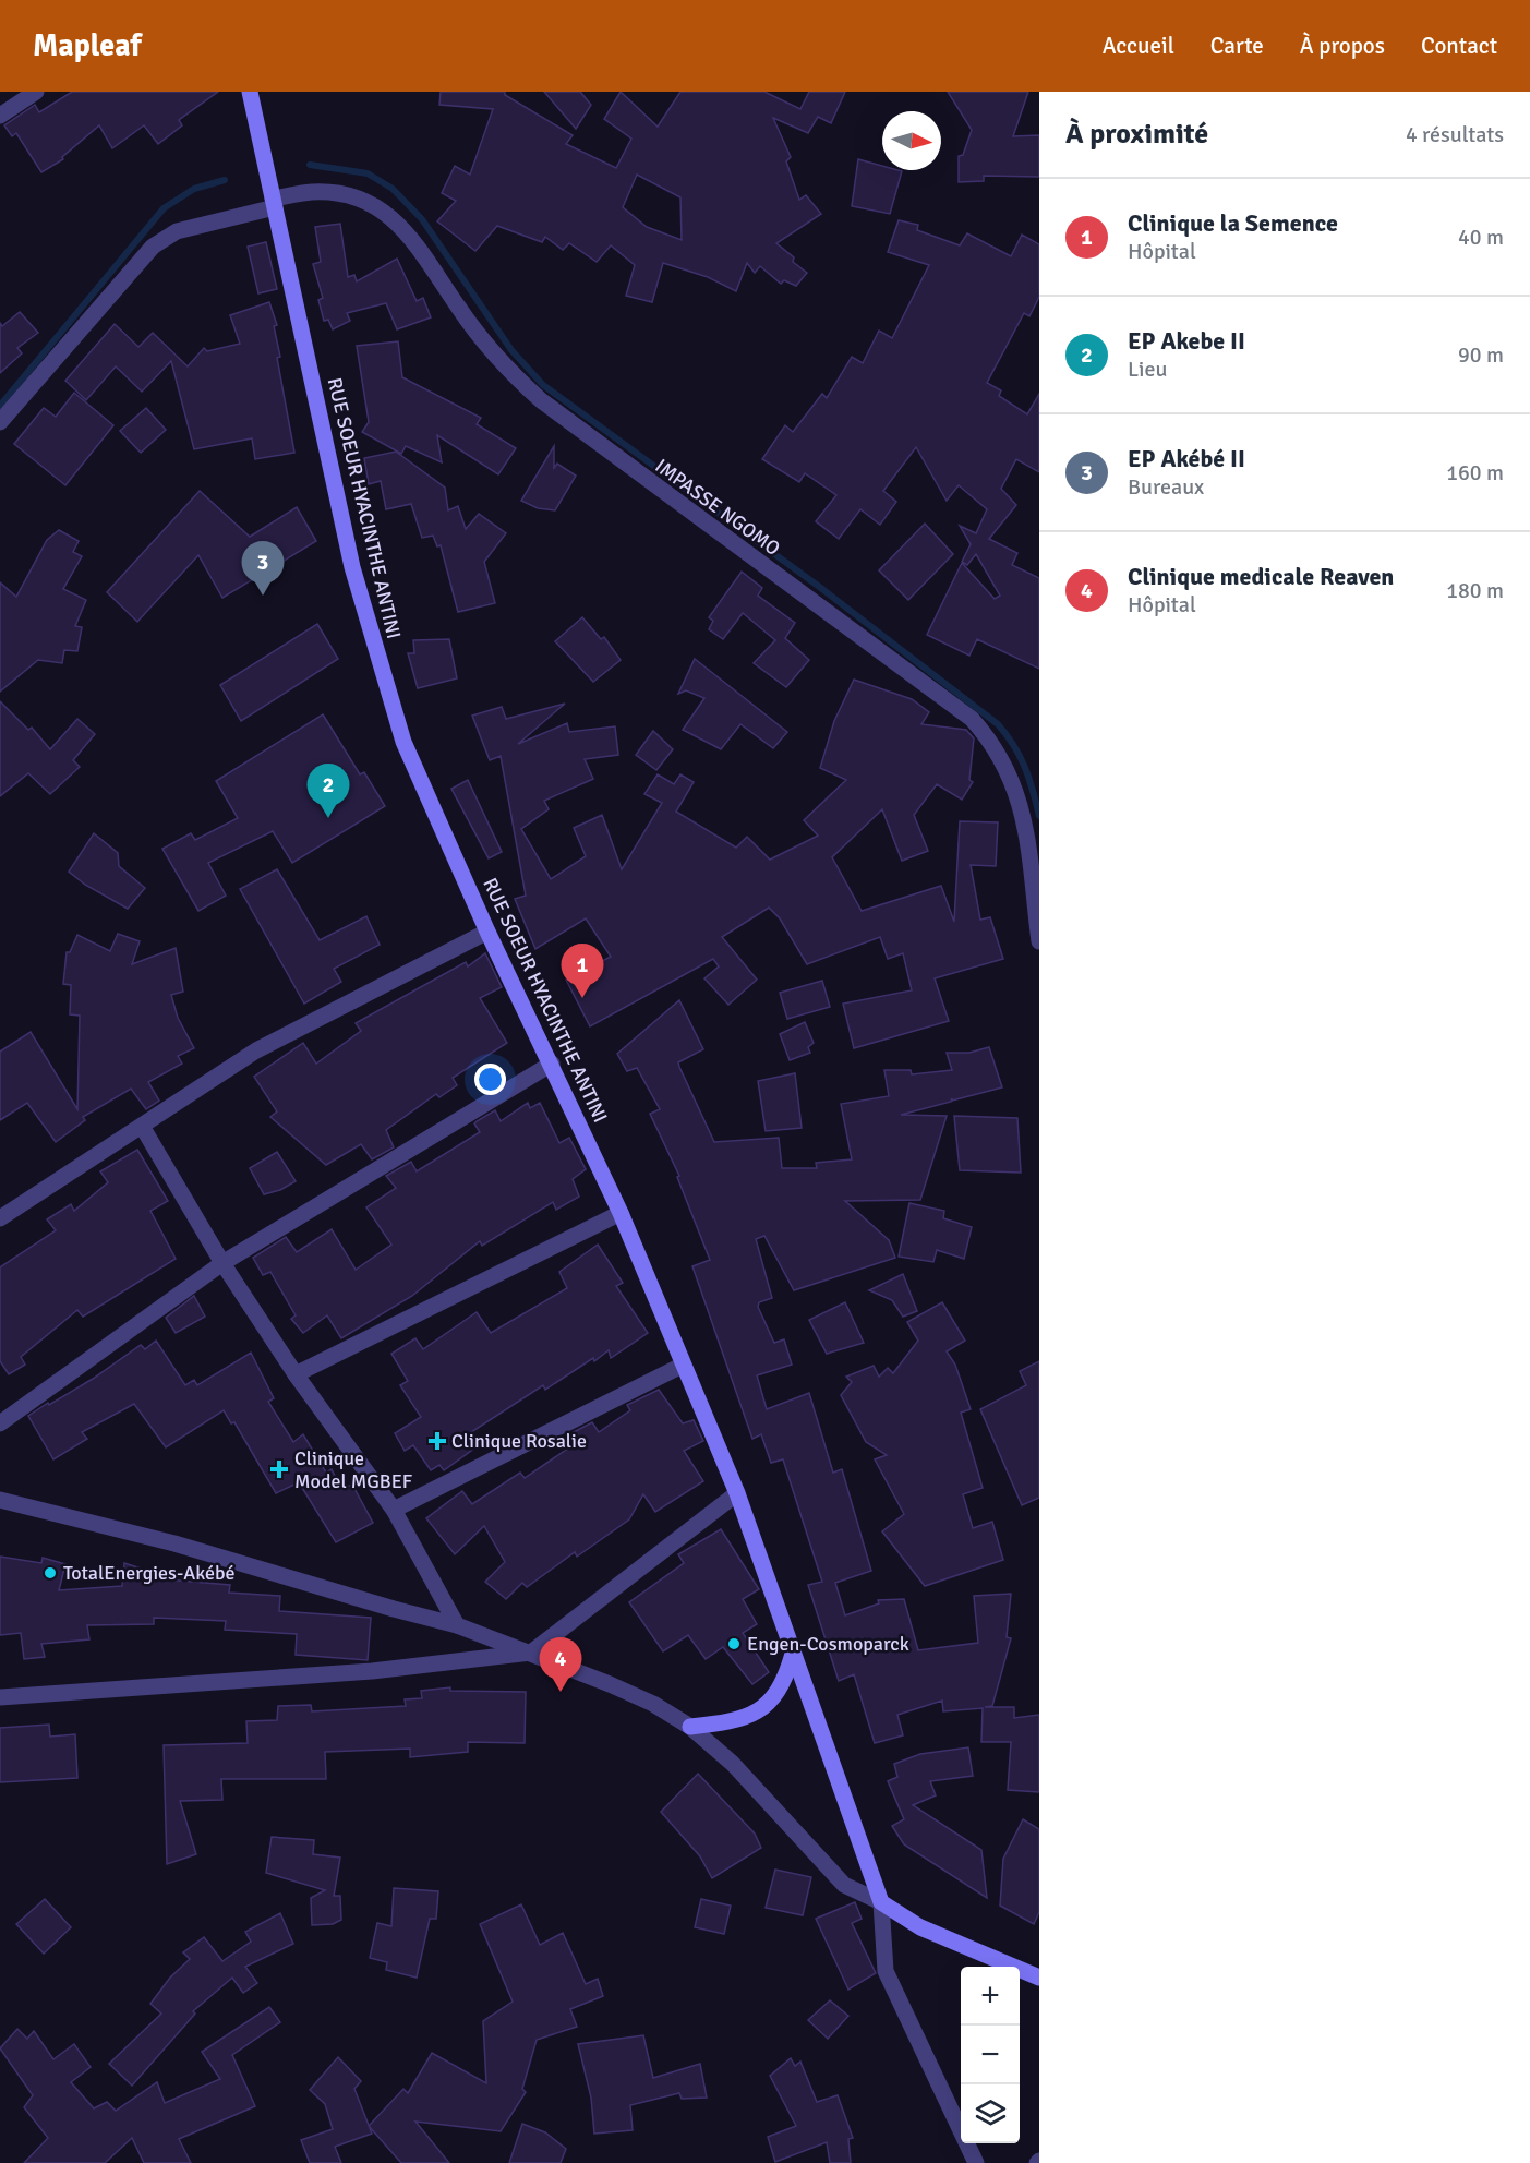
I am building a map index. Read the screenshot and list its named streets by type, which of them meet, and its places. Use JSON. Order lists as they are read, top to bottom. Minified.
{"streets":{"main road":["RUE SOEUR HYACINTHE ANTINI"],"street":["IMPASSE NGOMO"]},"crossings":[["IMPASSE NGOMO","RUE SOEUR HYACINTHE ANTINI"]],"places":{"health":["Clinique Rosalie","Clinique Model MGBEF"],"other":["TotalEnergies-Akébé","Engen-Cosmoparck"]},"north":"right","page":{"header":"Mapleaf","nav":["Accueil","Carte","À propos","Contact"],"heading":["À proximité","4 résultats"],"list":[{"mark":"1","name":"Clinique la Semence","note":"Hôpital","value":"40 m"},{"mark":"2","name":"EP Akebe II","note":"Lieu","value":"90 m"},{"mark":"3","name":"EP Akébé II","note":"Bureaux","value":"160 m"},{"mark":"4","name":"Clinique medicale Reaven","note":"Hôpital","value":"180 m"}],"pins":["3","2","1","4"],"map_buttons":["+","−"]}}
